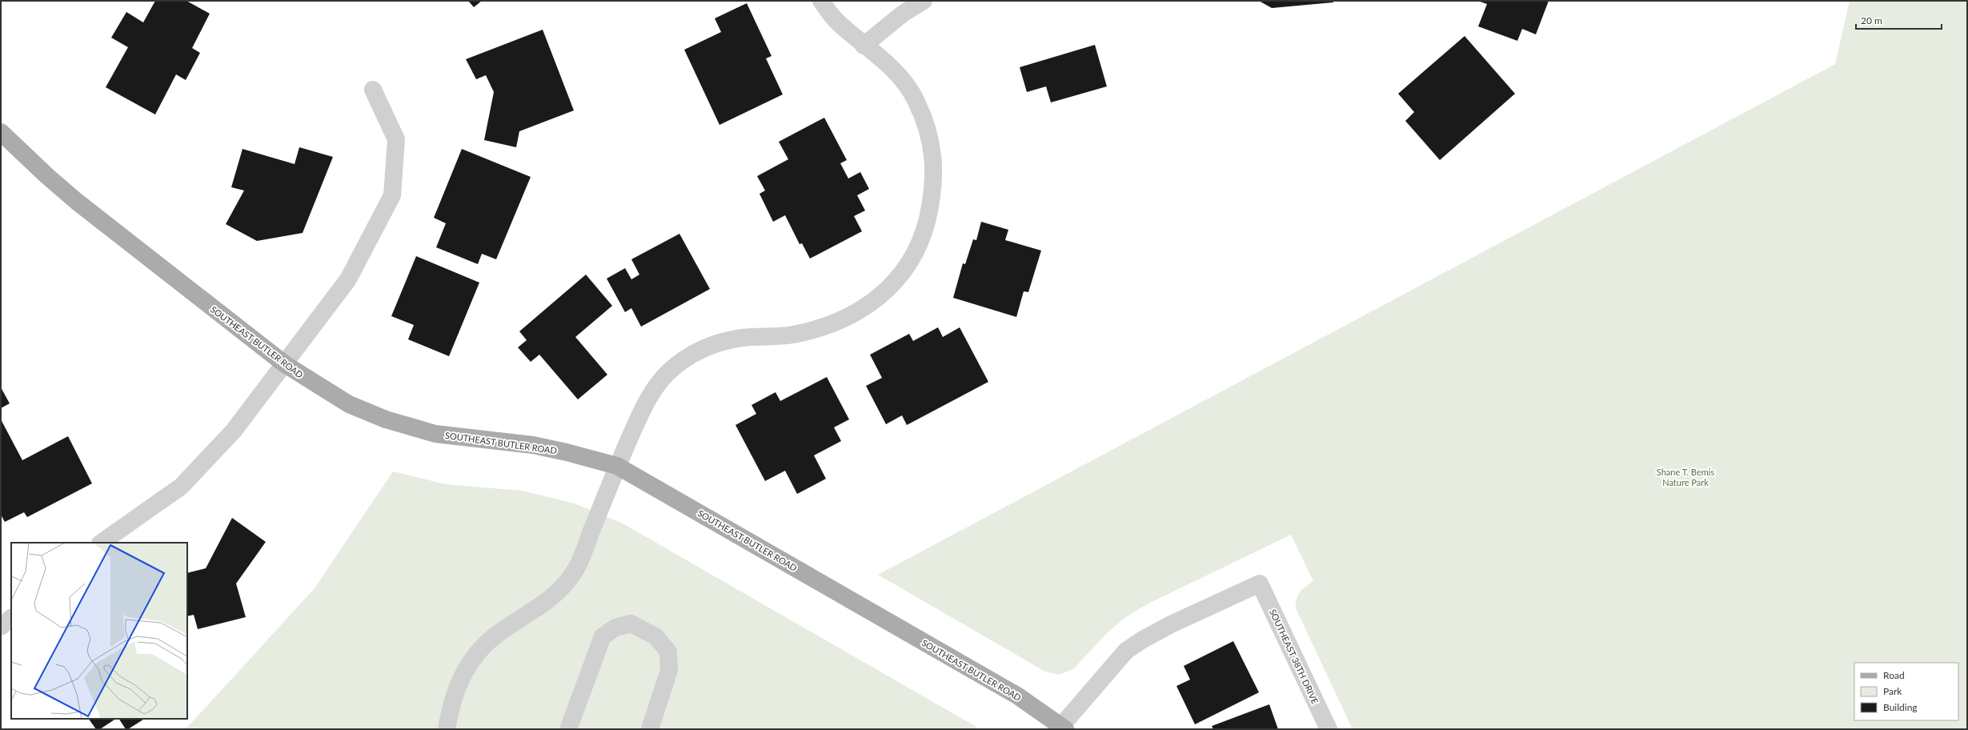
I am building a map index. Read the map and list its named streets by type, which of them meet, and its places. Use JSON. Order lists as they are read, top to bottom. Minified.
{"streets":{"main road":["SOUTHEAST BUTLER ROAD"],"street":["SOUTHEAST 38TH DRIVE"]},"crossings":[["SOUTHEAST BUTLER ROAD","SOUTHEAST 38TH DRIVE"]],"parks":["Shane T. Bemis Nature Park"],"legend":["Road","Park","Building"],"scale_bar":"20 m"}
